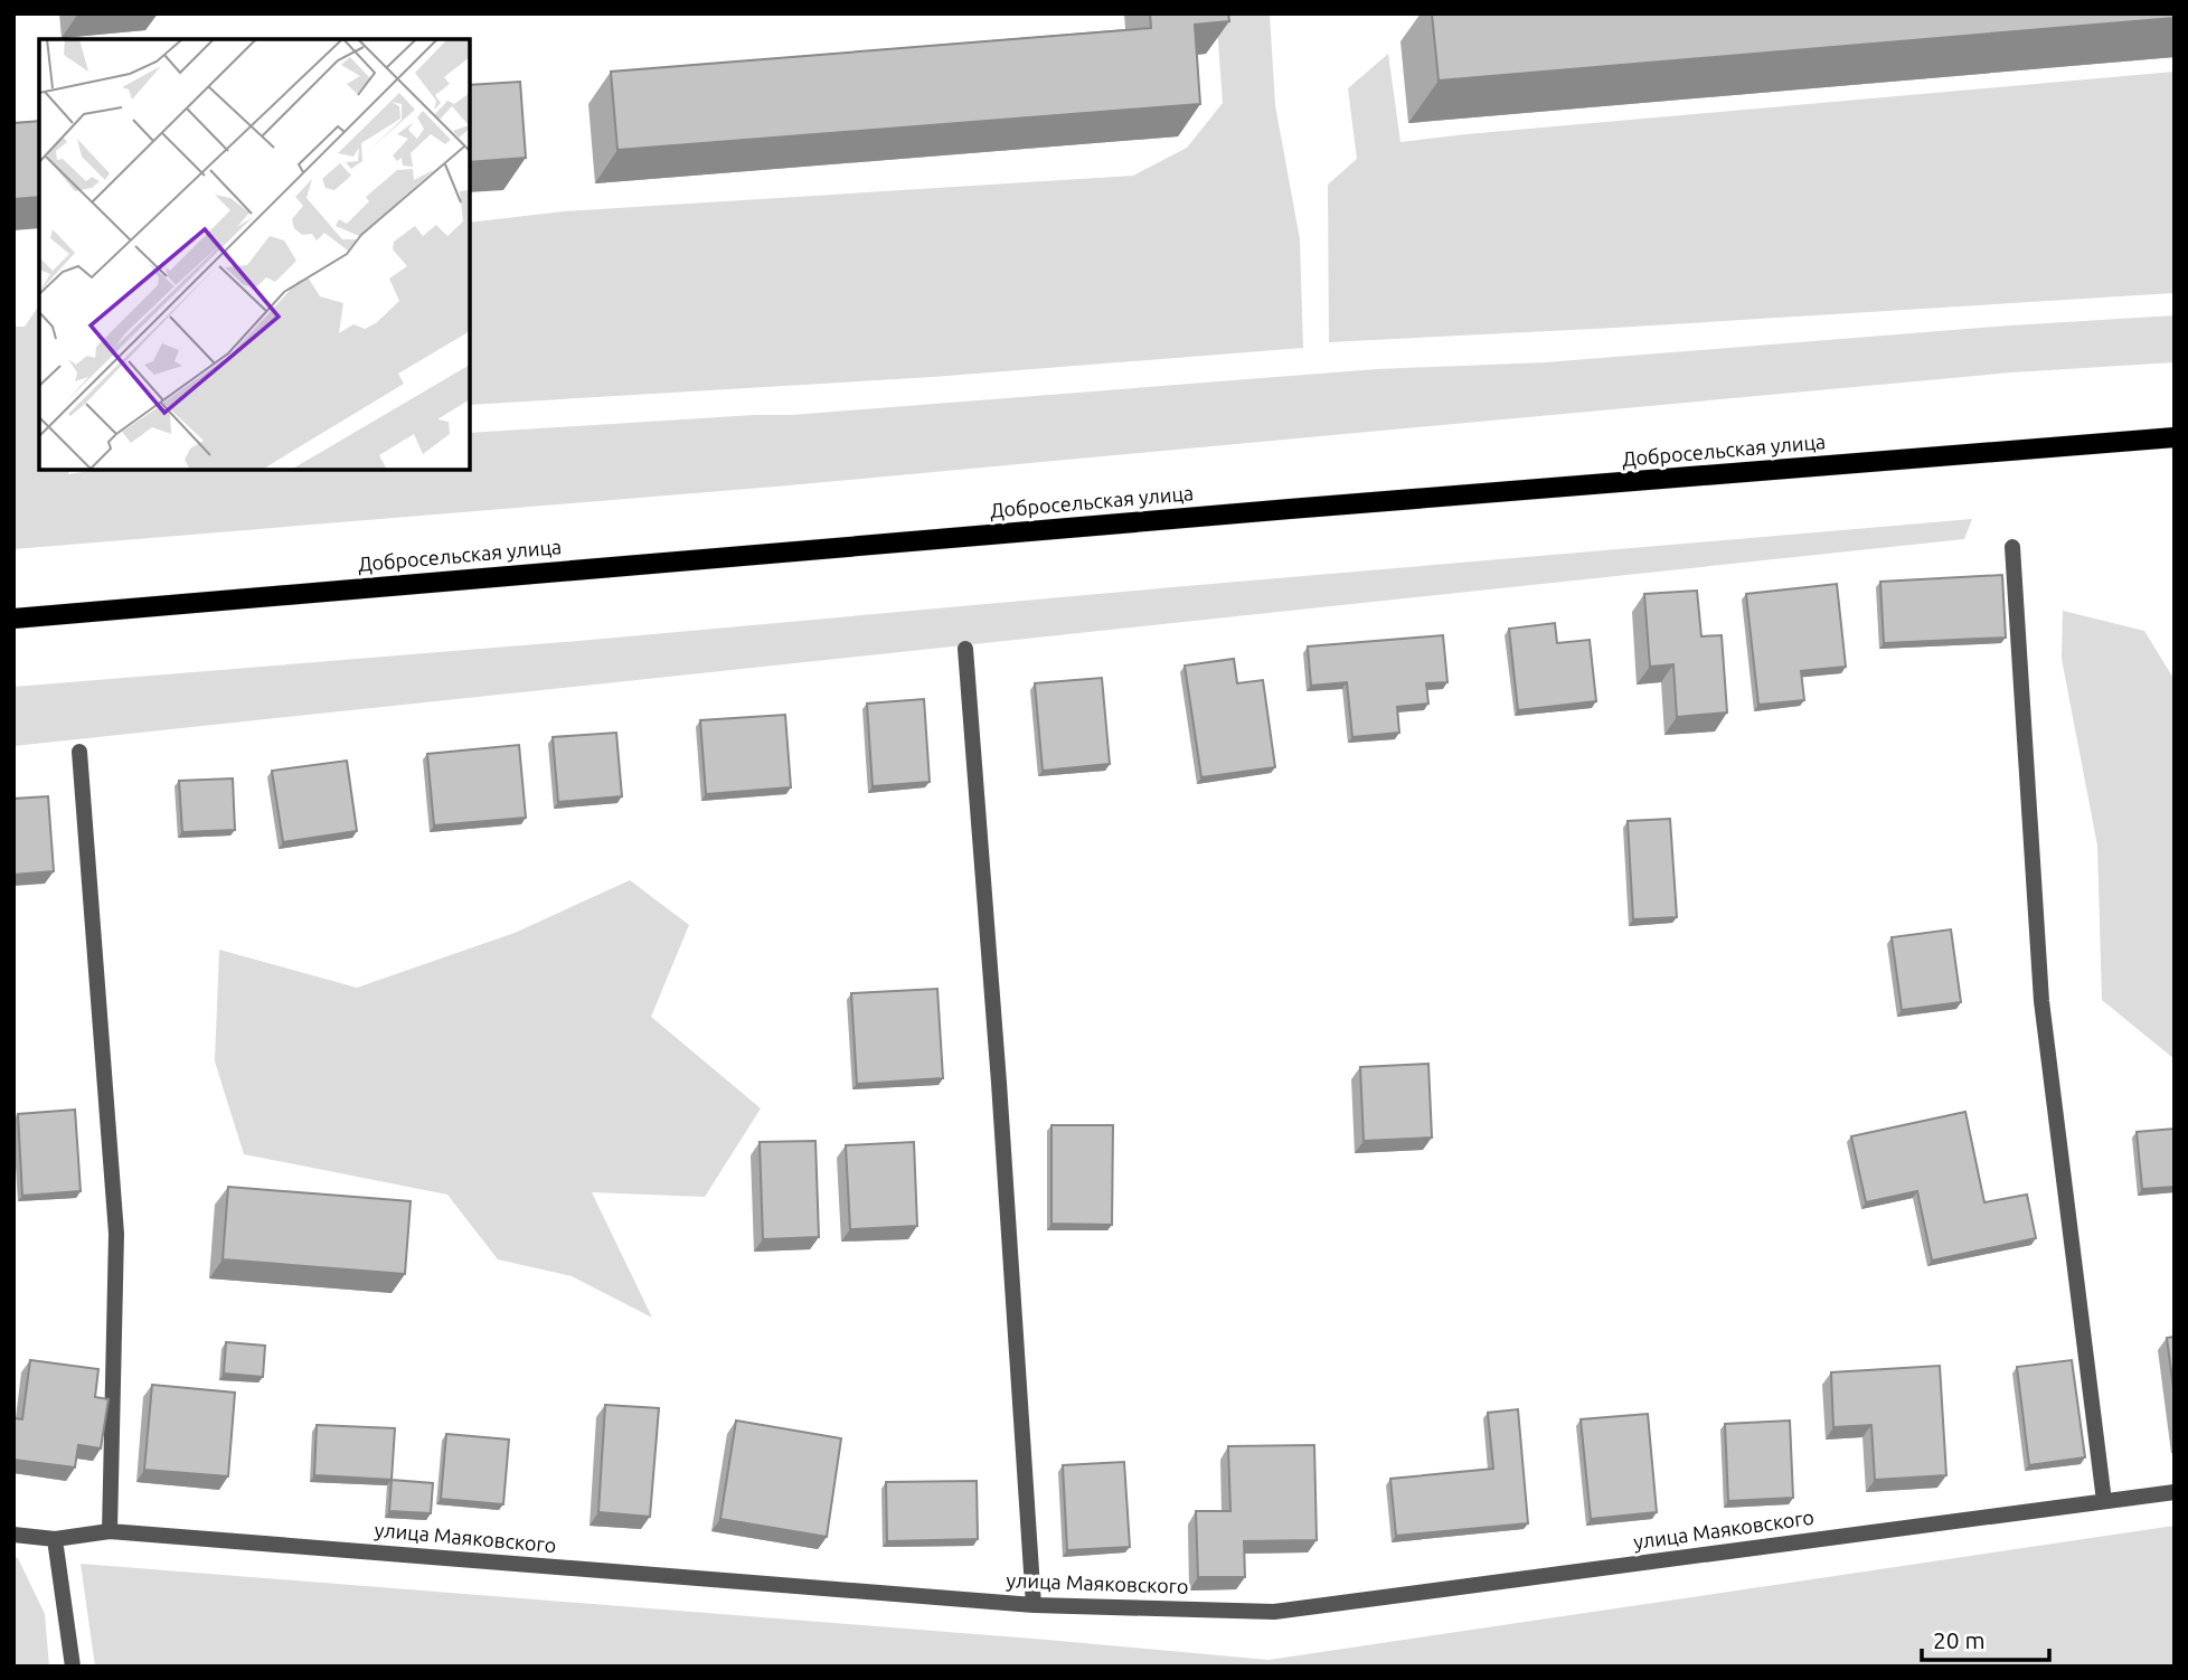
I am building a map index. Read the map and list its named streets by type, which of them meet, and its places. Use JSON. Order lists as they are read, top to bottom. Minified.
{"streets":{"main road":["Добросельская улица"],"street":["улица Маяковского"]},"scale_bar":"20 m"}
